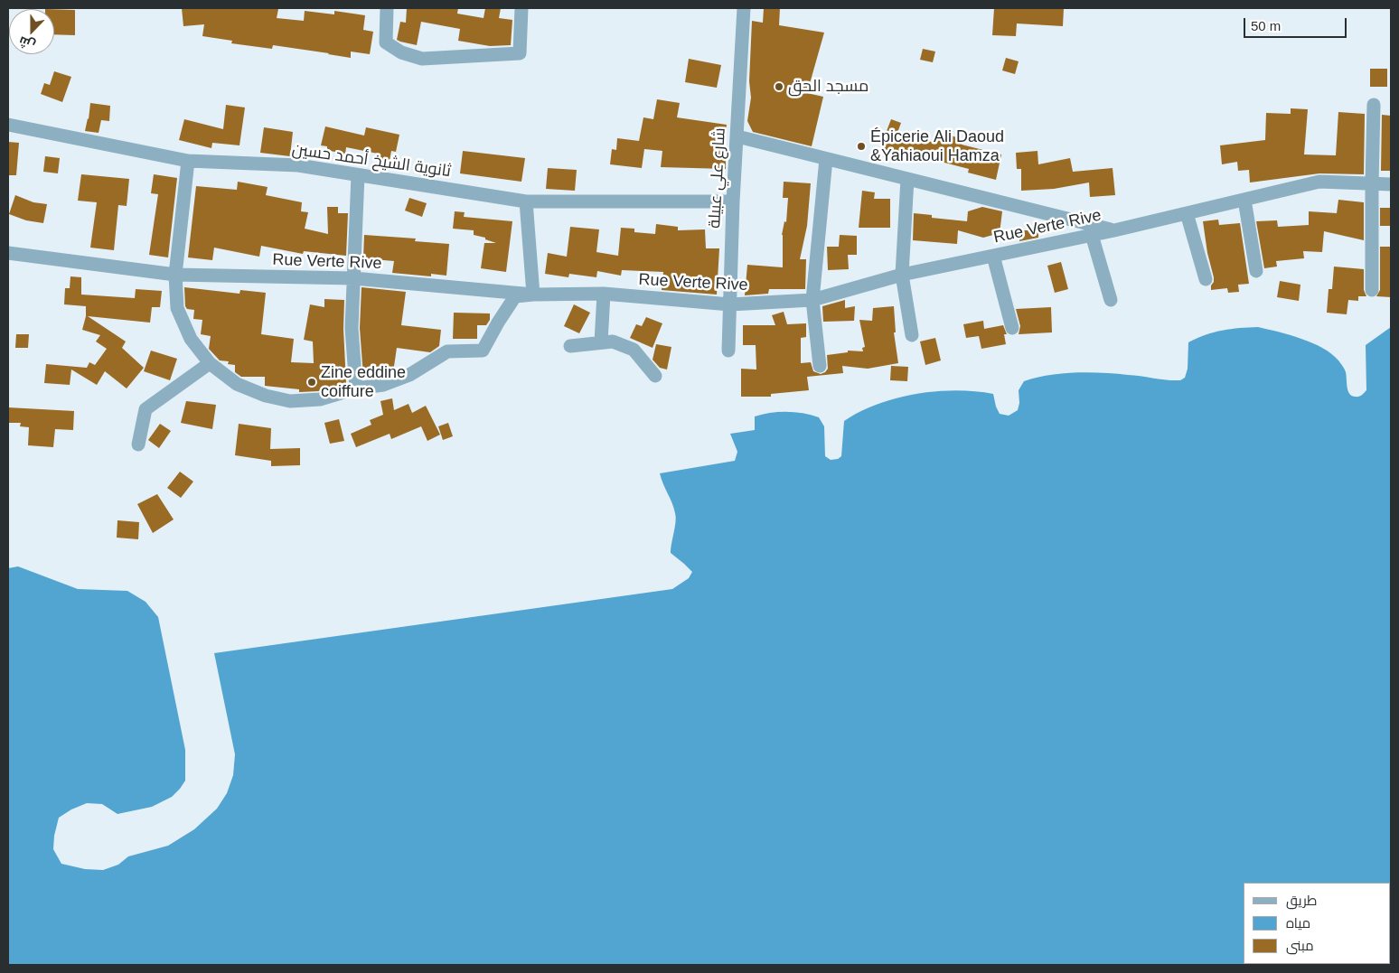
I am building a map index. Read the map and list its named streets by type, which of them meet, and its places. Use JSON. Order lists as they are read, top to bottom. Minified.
{"streets":{"street":["ثانوية الشيخ أحمد حسين","شارع علي عبيلة","Rue Verte Rive"]},"crossings":[["ثانوية الشيخ أحمد حسين","شارع علي عبيلة"],["شارع علي عبيلة","Rue Verte Rive"]],"places":["مسجد الحق","Épicerie Ali Daoud &Yahiaoui Hamza","Zine eddine coiffure"],"legend":["طريق","مياه","مبنى"],"scale_bar":"50 m","north":"bottom"}
